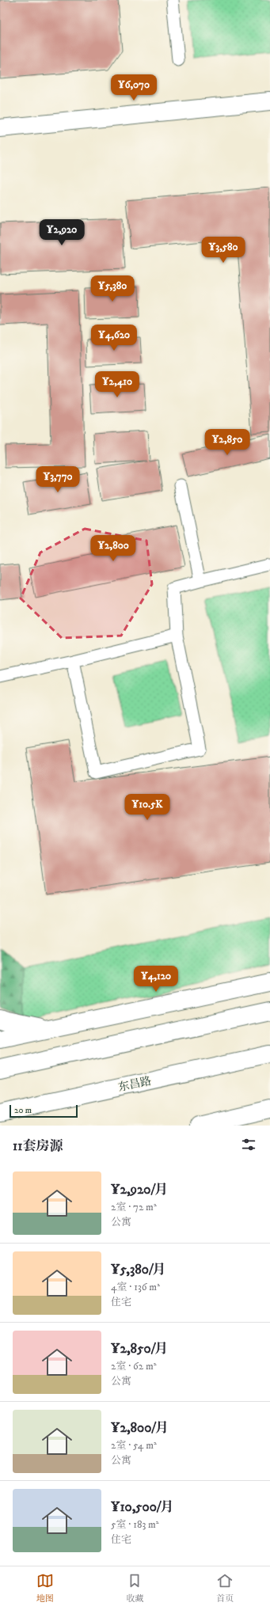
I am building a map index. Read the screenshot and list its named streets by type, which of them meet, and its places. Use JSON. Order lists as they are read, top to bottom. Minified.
{"streets":{"street":["东昌路"]},"scale_bar":"20 m","page":{"price":["¥6,070","¥2,920","¥3,580","¥5,380","¥4,620","¥2,410","¥2,850","¥3,770","¥2,800","¥10.5K","¥4,120"],"scale":"20 m","heading":"11套房源","list":[{"name":"¥2,920/月","note":"2室 · 72 m² · 公寓"},{"name":"¥5,380/月","note":"4室 · 136 m² · 住宅"},{"name":"¥2,850/月","note":"2室 · 62 m² · 公寓"},{"name":"¥2,800/月","note":"2室 · 54 m² · 公寓"},{"name":"¥10,500/月","note":"5室 · 183 m² · 住宅"}],"tabs":["地图","收藏","首页"]}}
